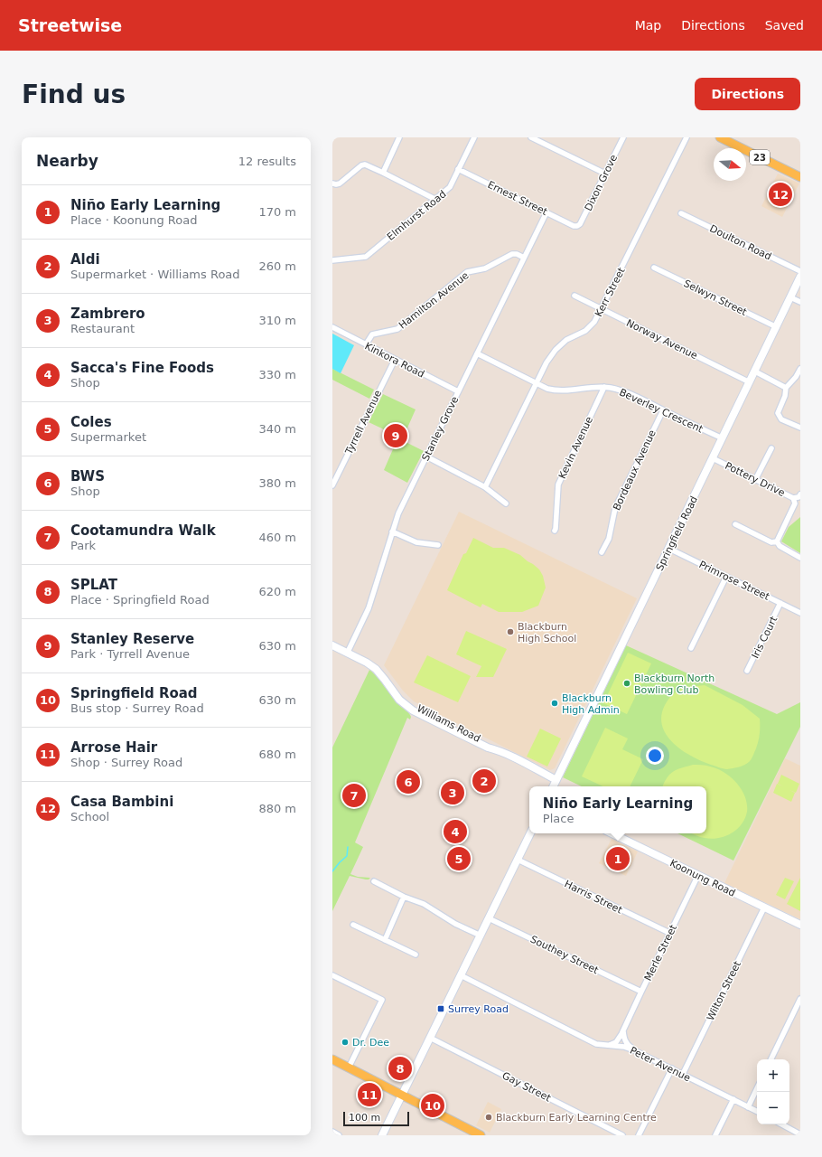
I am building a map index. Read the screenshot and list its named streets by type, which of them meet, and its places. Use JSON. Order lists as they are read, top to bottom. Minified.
{"streets":{"main road":["23","Springfield Road","Williams Road","Koonung Road"],"street":["Dixon Grove","Ernest Street","Elmhurst Road","Doulton Road","Kerr Street","Selwyn Street","Hamilton Avenue","Norway Avenue","Kinkora Road","Beverley Crescent","Tyrrell Avenue","Stanley Grove","Kevin Avenue","Bordeaux Avenue","Pottery Drive","Primrose Street","Iris Court","Harris Street","Merle Street","Southey Street","Wilton Street","Peter Avenue","Gay Street"]},"crossings":[["Dixon Grove","Ernest Street"],["Ernest Street","Elmhurst Road"],["Ernest Street","Stanley Grove"],["Kerr Street","Norway Avenue"],["Kerr Street","Beverley Crescent"],["Selwyn Street","Springfield Road"],["Hamilton Avenue","Kinkora Road"],["Hamilton Avenue","Stanley Grove"],["Norway Avenue","Springfield Road"],["Kinkora Road","Tyrrell Avenue"],["Kinkora Road","Stanley Grove"],["Beverley Crescent","Stanley Grove"],["Beverley Crescent","Kevin Avenue"],["Beverley Crescent","Bordeaux Avenue"],["Beverley Crescent","Springfield Road"],["Stanley Grove","Williams Road"],["Pottery Drive","Springfield Road"],["Springfield Road","Primrose Street"],["Springfield Road","Williams Road"],["Primrose Street","Iris Court"],["Koonung Road","Merle Street"],["Koonung Road","Wilton Street"],["Harris Street","Merle Street"],["Merle Street","Southey Street"],["Merle Street","Peter Avenue"],["Wilton Street","Peter Avenue"]],"places":{"other":["Blackburn High School","Blackburn North Bowling Club","Blackburn High Admin","Dr. Dee","Blackburn Early Learning Centre"],"transit":["Surrey Road"]},"scale_bar":"100 m","north":"right","page":{"header":"Streetwise","nav":["Map","Directions","Saved"],"buttons":"Directions","title":"Find us","heading":["Nearby","12 results"],"pins":["12","9","2","6","3","7","4","1","5","8","11","10"],"list":[{"mark":"1","name":"Niño Early Learning","note":"Place · Koonung Road","value":"170 m"},{"mark":"2","name":"Aldi","note":"Supermarket · Williams Road","value":"260 m"},{"mark":"3","name":"Zambrero","note":"Restaurant","value":"310 m"},{"mark":"4","name":"Sacca's Fine Foods","note":"Shop","value":"330 m"},{"mark":"5","name":"Coles","note":"Supermarket","value":"340 m"},{"mark":"6","name":"BWS","note":"Shop","value":"380 m"},{"mark":"7","name":"Cootamundra Walk","note":"Park","value":"460 m"},{"mark":"8","name":"SPLAT","note":"Place · Springfield Road","value":"620 m"},{"mark":"9","name":"Stanley Reserve","note":"Park · Tyrrell Avenue","value":"630 m"},{"mark":"10","name":"Springfield Road","note":"Bus stop · Surrey Road","value":"630 m"},{"mark":"11","name":"Arrose Hair","note":"Shop · Surrey Road","value":"680 m"},{"mark":"12","name":"Casa Bambini","note":"School","value":"880 m"}],"popup":["Niño Early Learning","Place"],"map_buttons":["+","−"],"scale":"100 m"}}
